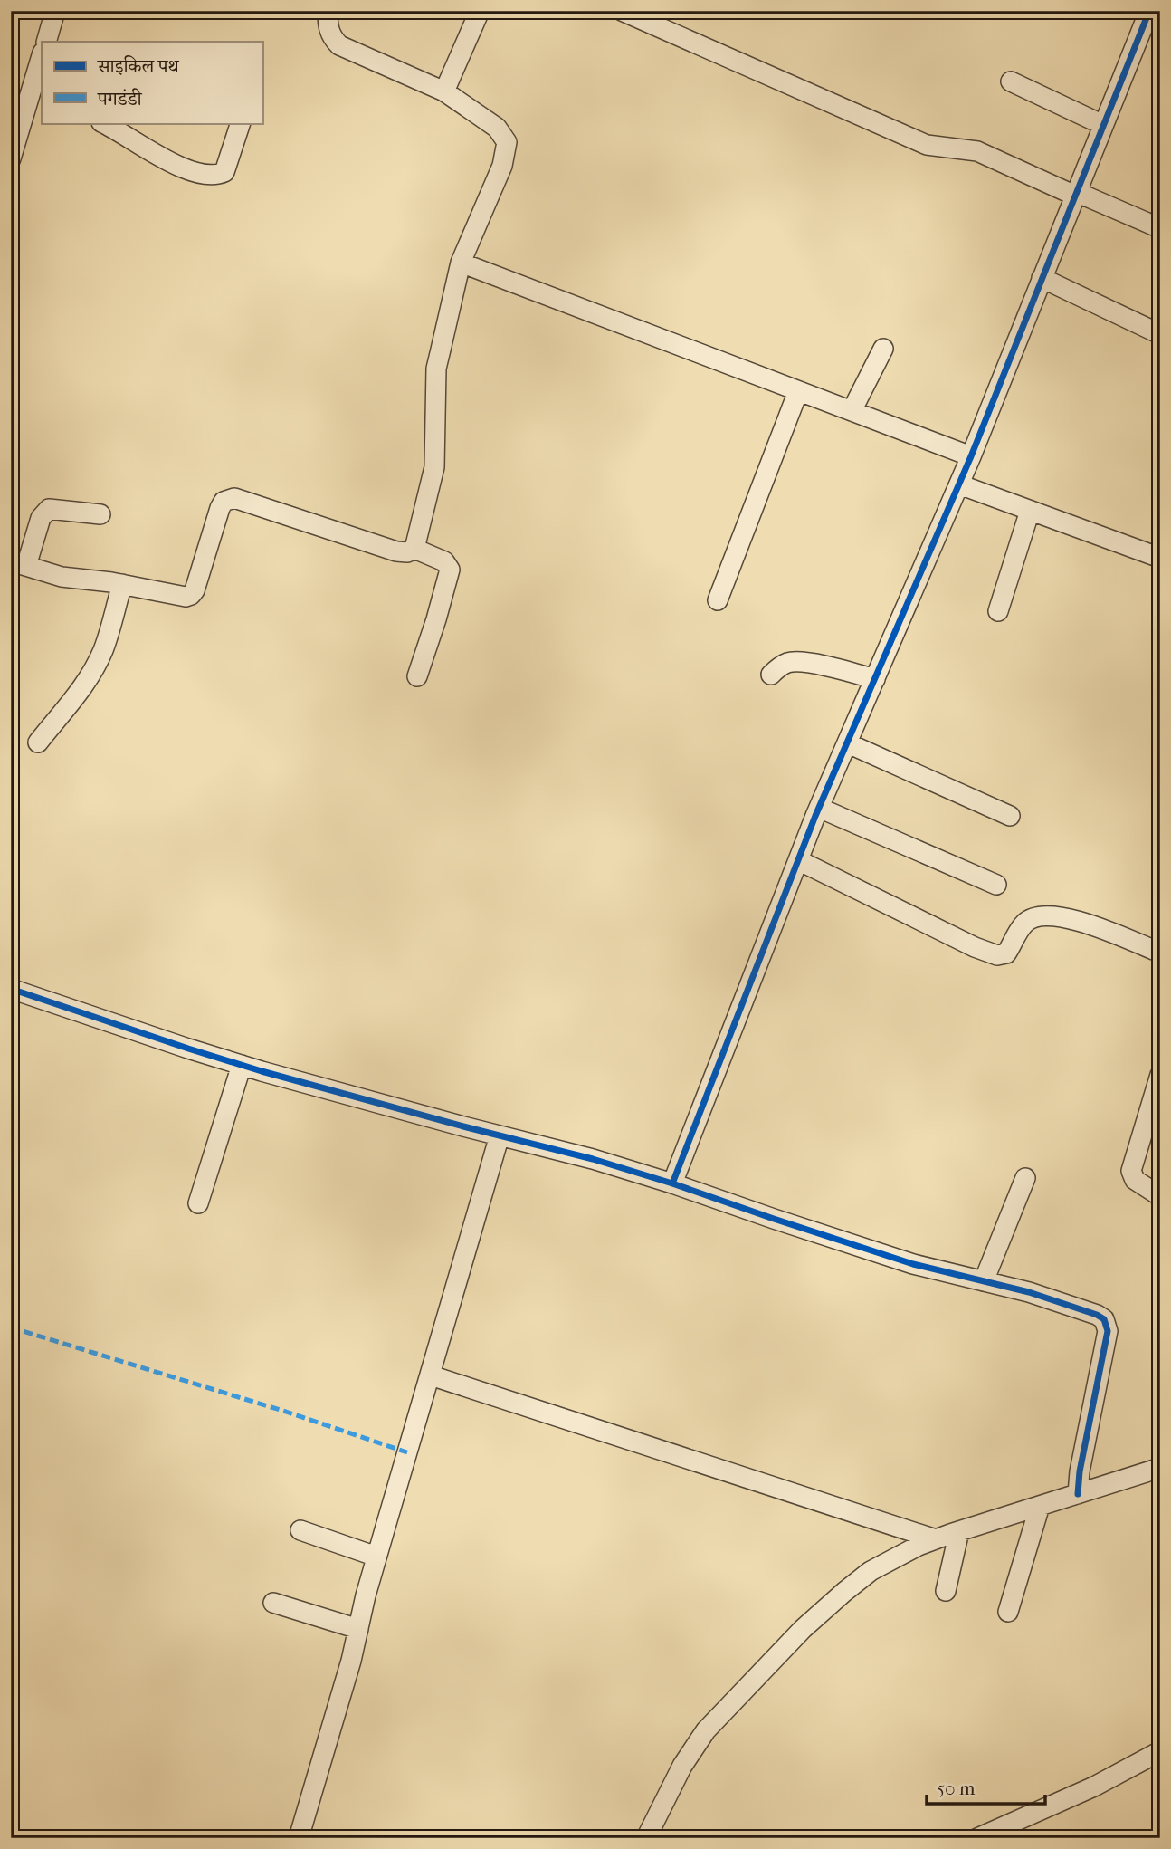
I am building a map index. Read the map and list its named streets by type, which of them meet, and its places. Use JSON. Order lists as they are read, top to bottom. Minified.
{"legend":["साइकिल पथ","पगडंडी"],"scale_bar":"50 m"}
